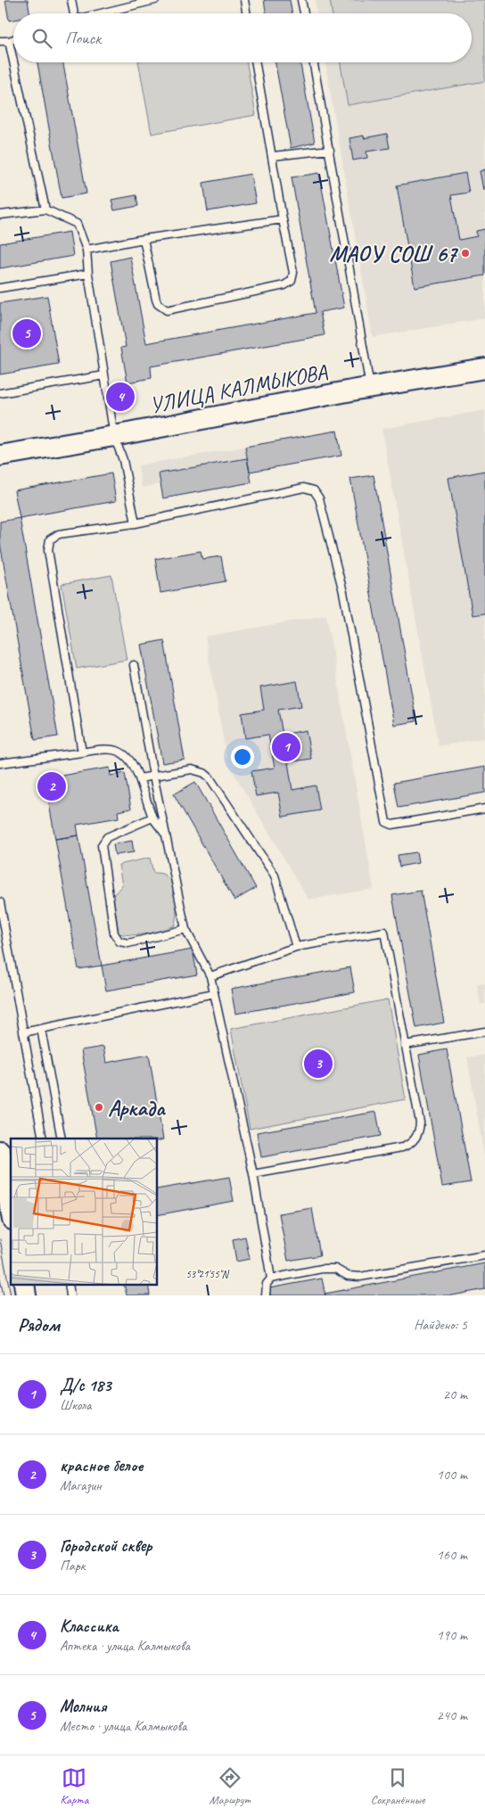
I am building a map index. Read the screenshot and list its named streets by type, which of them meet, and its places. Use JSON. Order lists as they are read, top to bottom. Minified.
{"streets":{"main road":["УЛИЦА КАЛМЫКОВА"]},"places":["МАОУ СОШ 67","Аркада"],"page":{"search":"Поиск","pins":["5","4","1","2","3"],"heading":["Рядом","Найдено: 5"],"list":[{"mark":"1","name":"Д/с 183","note":"Школа","value":"20 m"},{"mark":"2","name":"красное белое","note":"Магазин","value":"100 m"},{"mark":"3","name":"Городской сквер","note":"Парк","value":"160 m"},{"mark":"4","name":"Классика","note":"Аптека · улица Калмыкова","value":"190 m"},{"mark":"5","name":"Молния","note":"Место · улица Калмыкова","value":"240 m"}],"nav":["Карта","Маршрут","Сохранённые"]},"coordinates":["53°21'55\"N"]}
